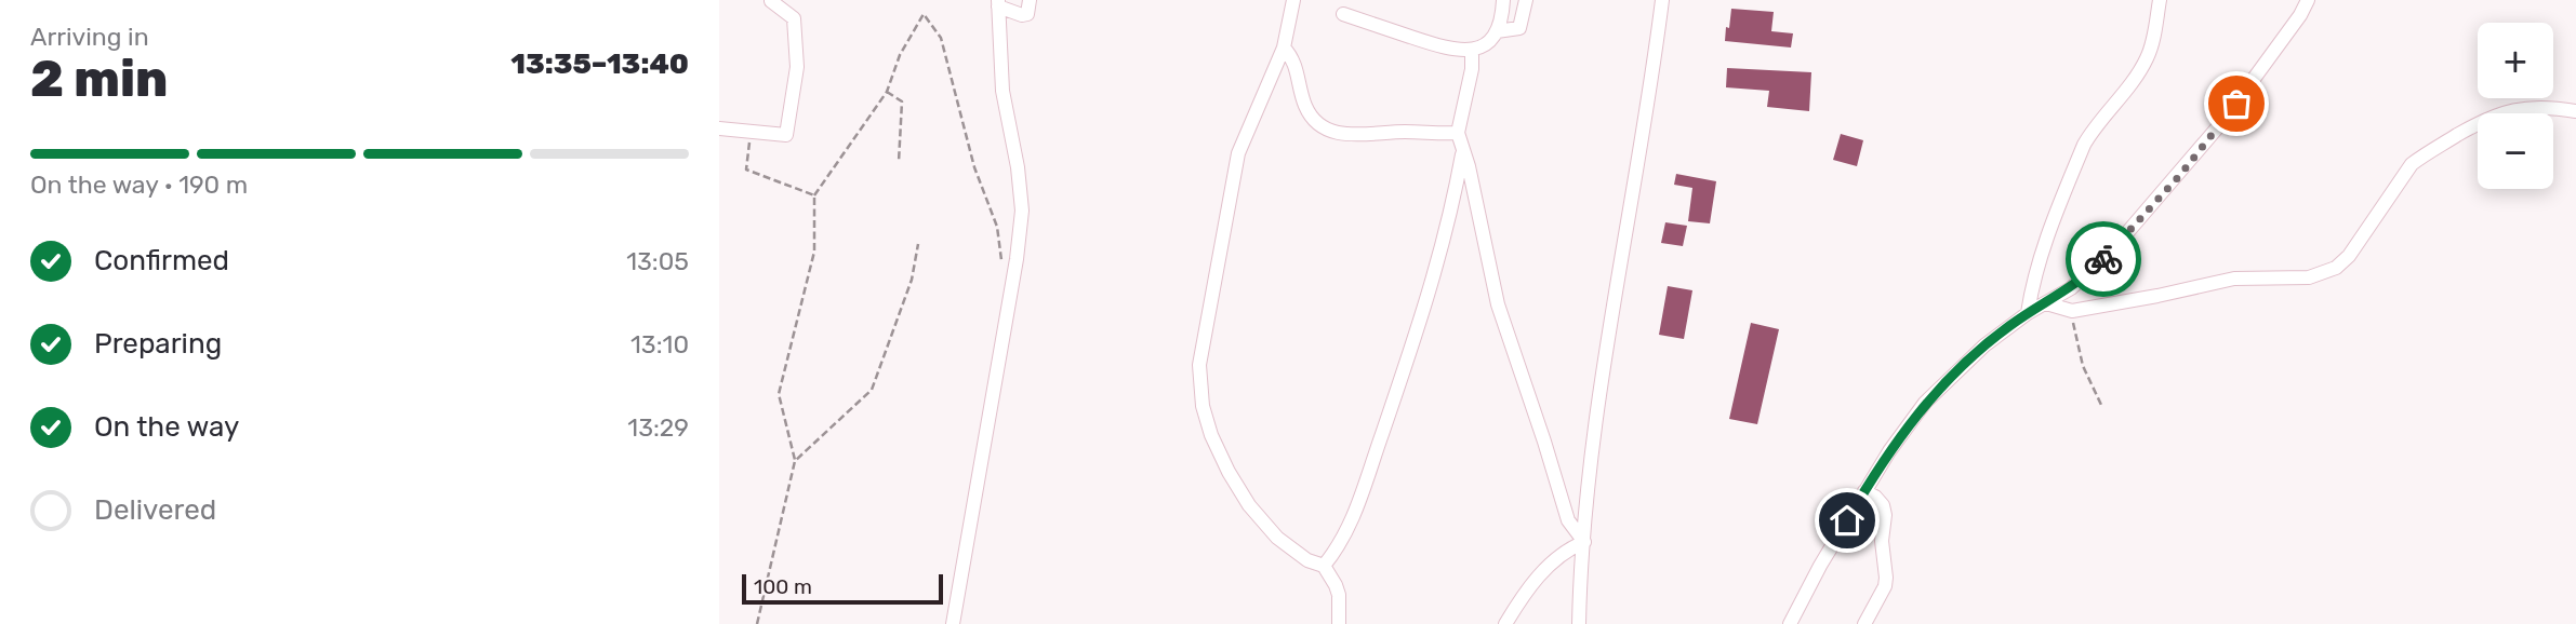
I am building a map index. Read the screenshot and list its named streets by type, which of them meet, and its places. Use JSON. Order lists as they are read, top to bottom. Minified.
{"scale_bar":"100 m","page":{"heading":["2 min","Arriving in","13:35–13:40"],"map_buttons":["+","−"],"bar":"On the way · 190 m","list":[["Confirmed","13:05"],["Preparing","13:10"],["On the way","13:29"],"Delivered"],"scale":"100 m"}}
